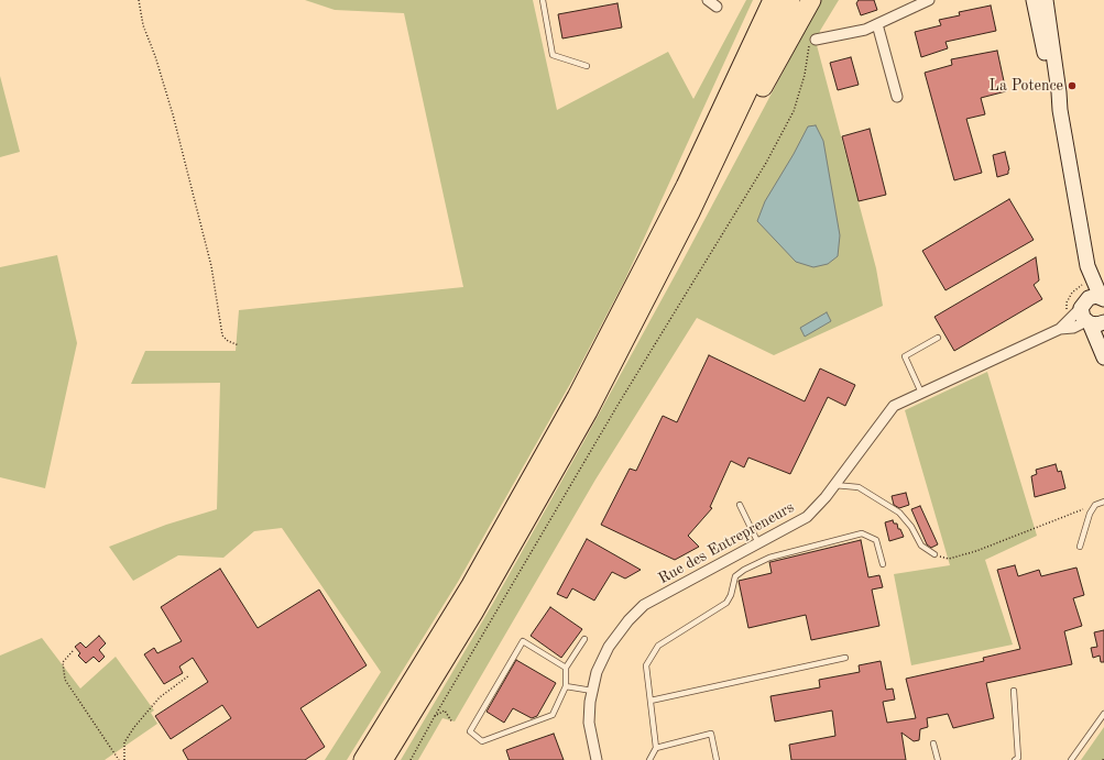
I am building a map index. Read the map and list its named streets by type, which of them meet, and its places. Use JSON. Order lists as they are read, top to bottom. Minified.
{"streets":{"street":["Rue des Entrepreneurs"]},"places":["La Potence"]}
